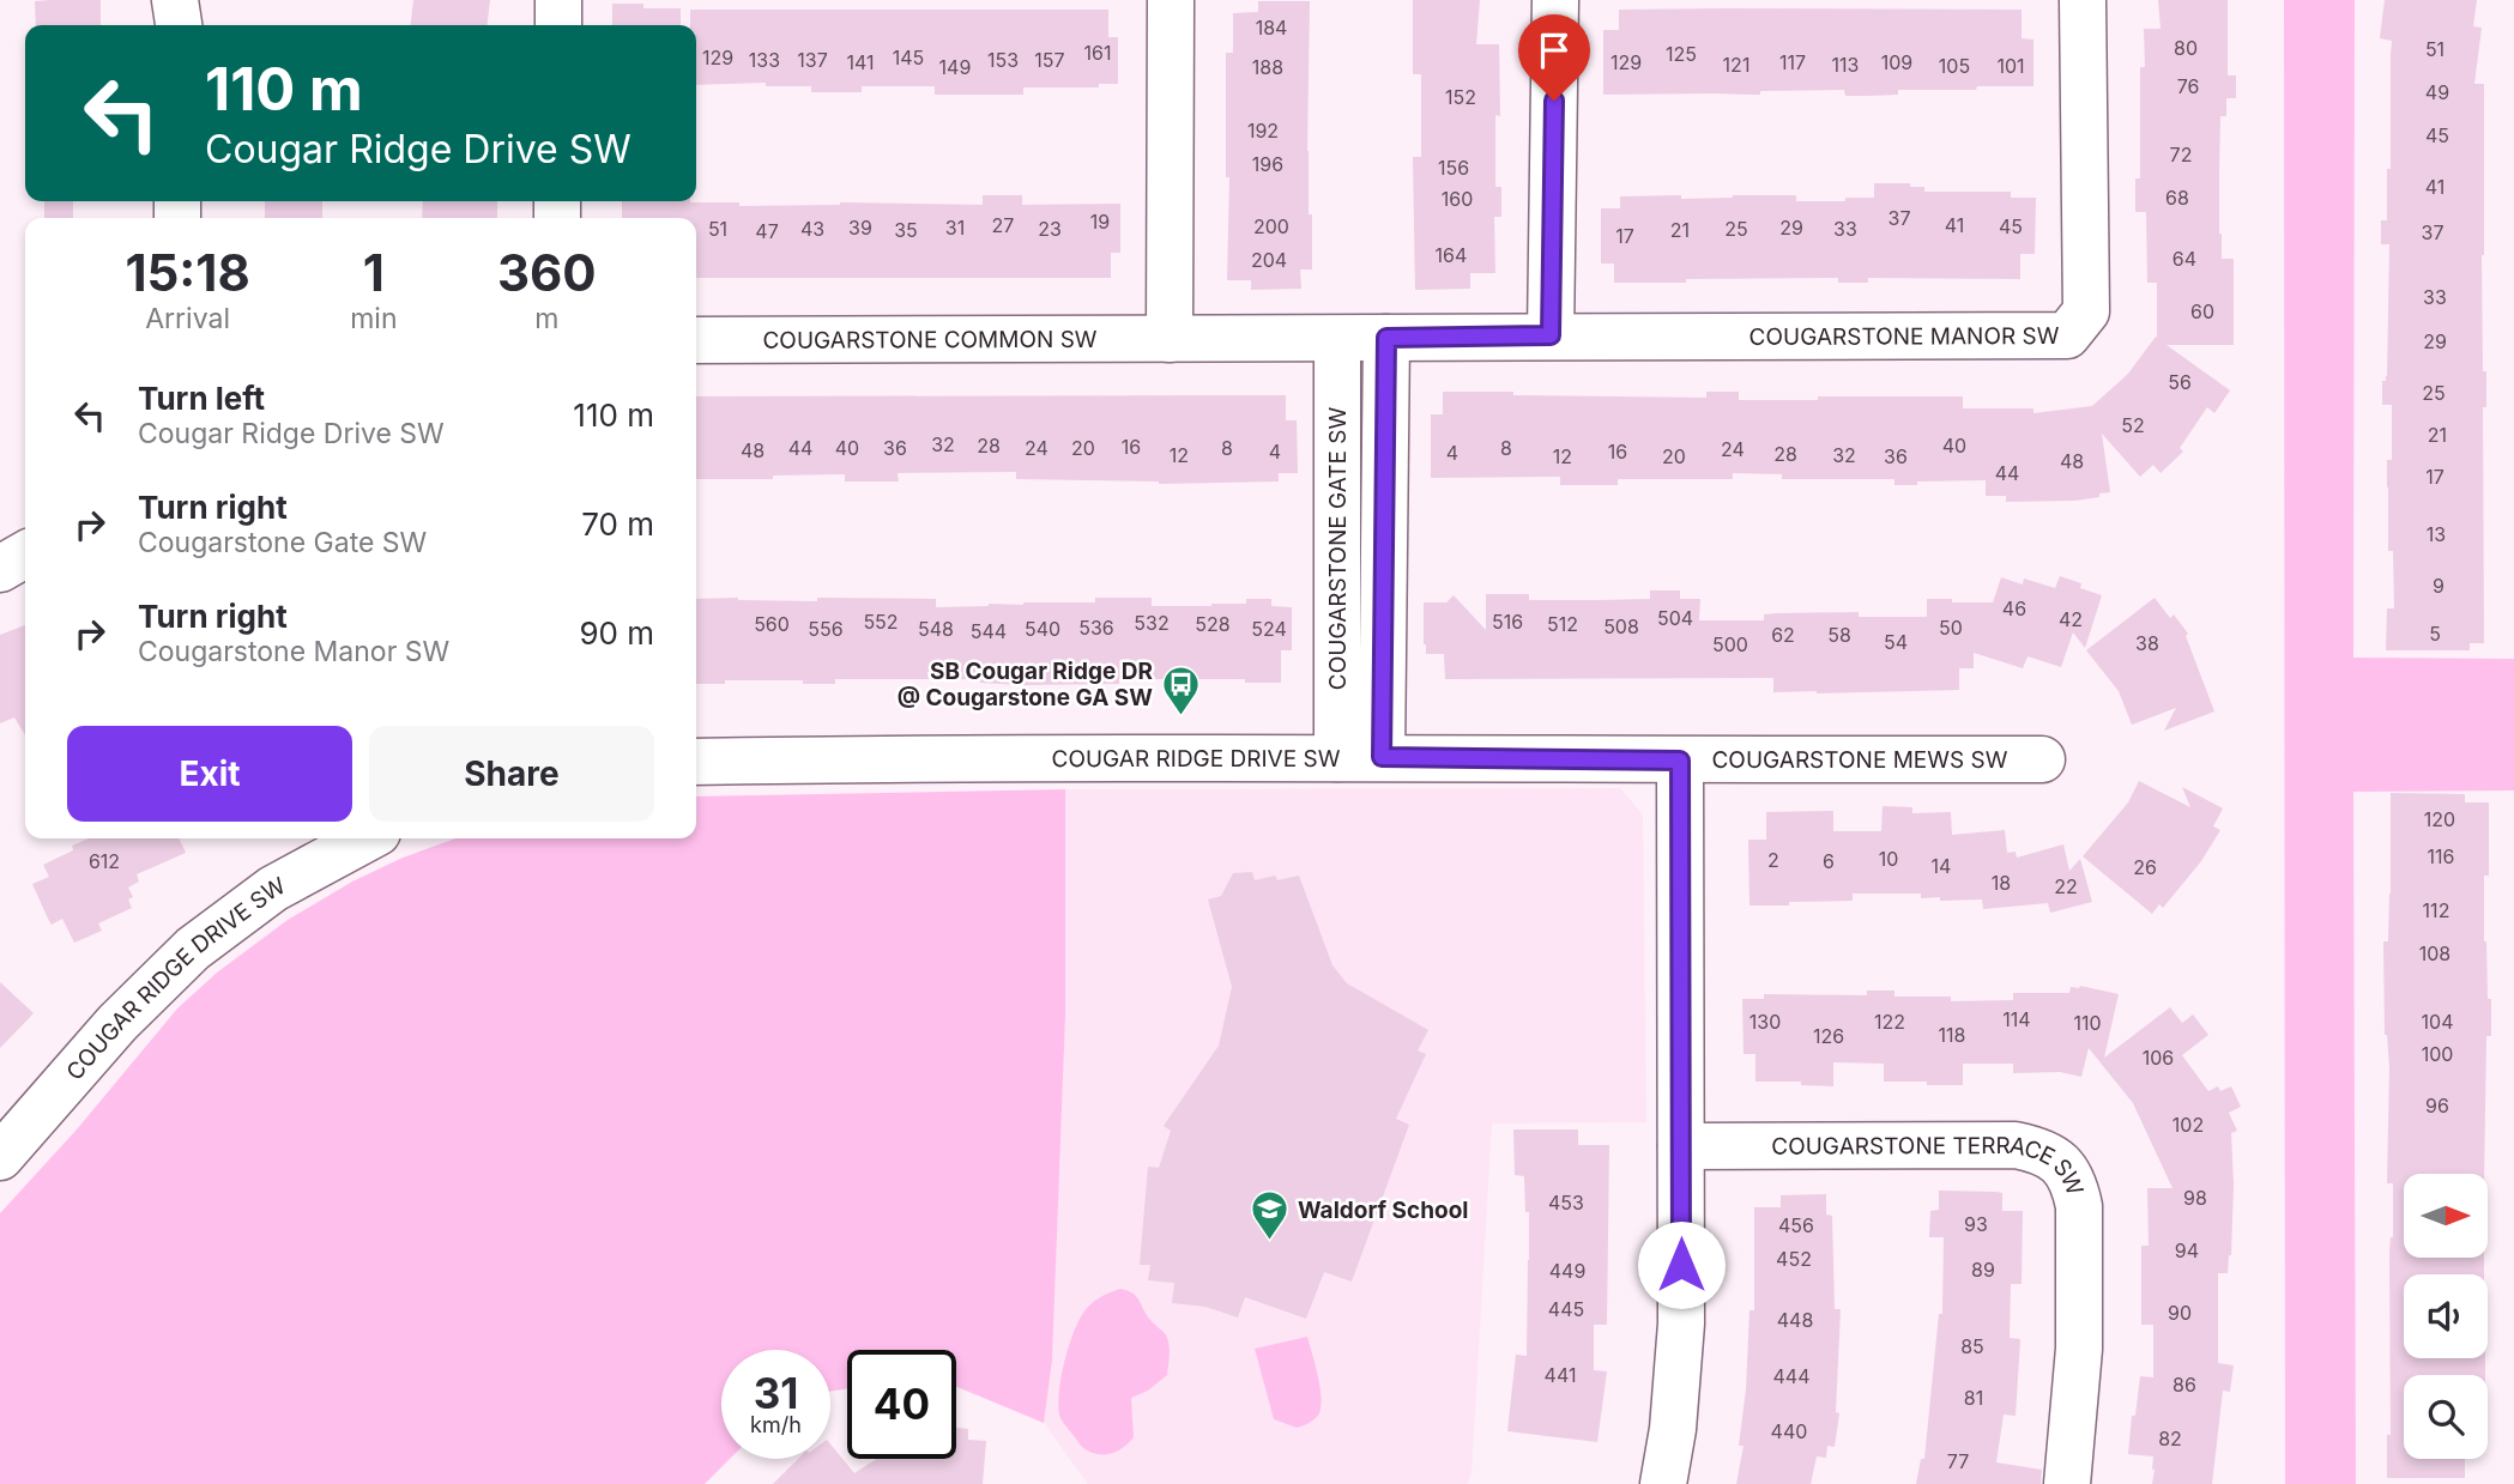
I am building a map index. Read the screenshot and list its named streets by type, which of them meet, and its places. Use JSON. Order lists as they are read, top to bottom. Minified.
{"streets":{"street":["COUGARSTONE MANOR SW","COUGARSTONE COMMON SW","COUGARSTONE GATE SW","COUGAR RIDGE DRIVE SW","COUGARSTONE MEWS SW","COUGARSTONE TERRACE SW"]},"crossings":[["COUGARSTONE MANOR SW","COUGARSTONE COMMON SW"],["COUGARSTONE MANOR SW","COUGARSTONE GATE SW"],["COUGARSTONE COMMON SW","COUGARSTONE GATE SW"],["COUGARSTONE GATE SW","COUGAR RIDGE DRIVE SW"],["COUGAR RIDGE DRIVE SW","COUGARSTONE MEWS SW"]],"places":{"bus stop":["SB Cougar Ridge DR @ Cougarstone GA SW"],"school or university":["Waldorf School"]},"house_numbers":["184","80","51","161","125","129","145","133","137","153","157","141","129","117","109","121","113","105","101","149","188","76","49","152","192","45","72","196","156","41","68","160","37","19","27","41","200","45","39","31","29","51","43","23","25","33","35","21","47","37","17","164","64","204","33","60","29","56","25","52","21","32","28","40","16","44","40","36","24","20","8","8","24","48","4","16","4","28","12","32","12","20","36","48","44","17","13","9","46","504","42","552","516","532","560","528","512","508","536","50","556","548","540","524","544","5","62","58","54","38","500","120","116","10","2","612","6","14","26","18","22","112","108","114","130","122","104","110","118","126","100","106","96","102","98","453","93","456","94","452","89","449","445","90","448","85","441","444","86","81","440","82","77"],"north":"right","page":{"turn":["110 m","Cougar Ridge Drive SW"],"eta":["15:18","Arrival","1","min","360","m"],"list":[{"name":"Turn left","note":"Cougar Ridge Drive SW","value":"110 m"},{"name":"Turn right","note":"Cougarstone Gate SW","value":"70 m"},{"name":"Turn right","note":"Cougarstone Manor SW","value":"90 m"}],"buttons":["Exit","Share"],"speed":"31 km/h","limit":"40"}}
